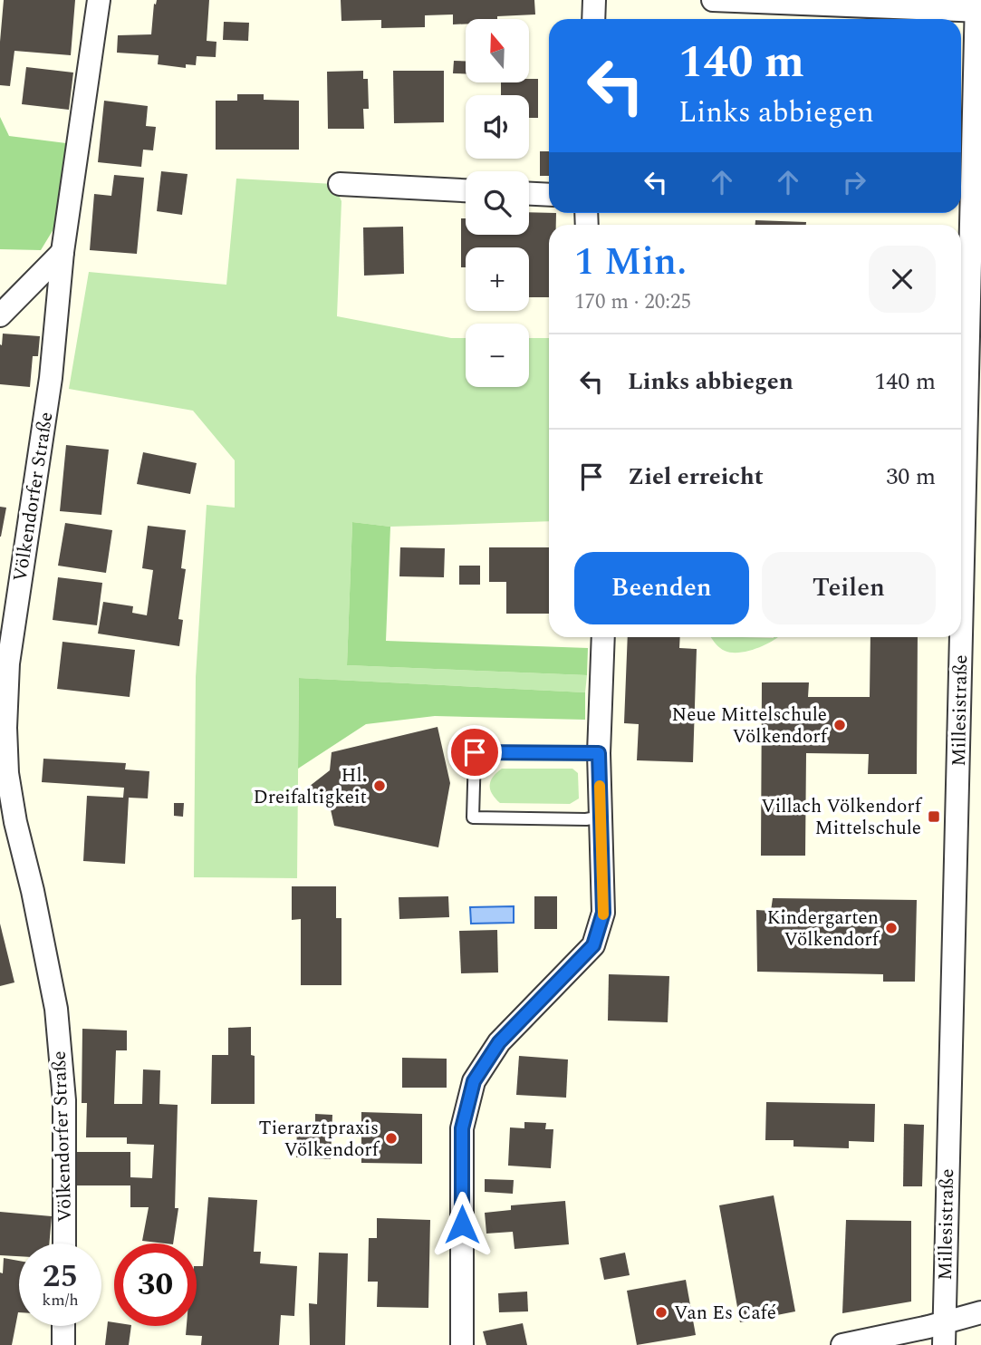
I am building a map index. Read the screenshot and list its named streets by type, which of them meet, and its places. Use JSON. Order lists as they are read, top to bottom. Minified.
{"streets":{"street":["Völkendorfer Straße","Millesistraße"]},"places":{"other":["Neue Mittelschule Völkendorf","Hl. Dreifaltigkeit","Kindergarten Völkendorf","Tierarztpraxis Völkendorf","Van Es Café"],"transit":["Villach Völkendorf Mittelschule"]},"north":"top","page":{"map_buttons":["+","−"],"turn":["140 m","Links abbiegen"],"heading":["1 Min.","170 m · 20:25"],"list":[{"name":"Links abbiegen","value":"140 m"},{"name":"Ziel erreicht","value":"30 m"}],"buttons":["Beenden","Teilen"],"speed":"25 km/h","limit":"30"}}
